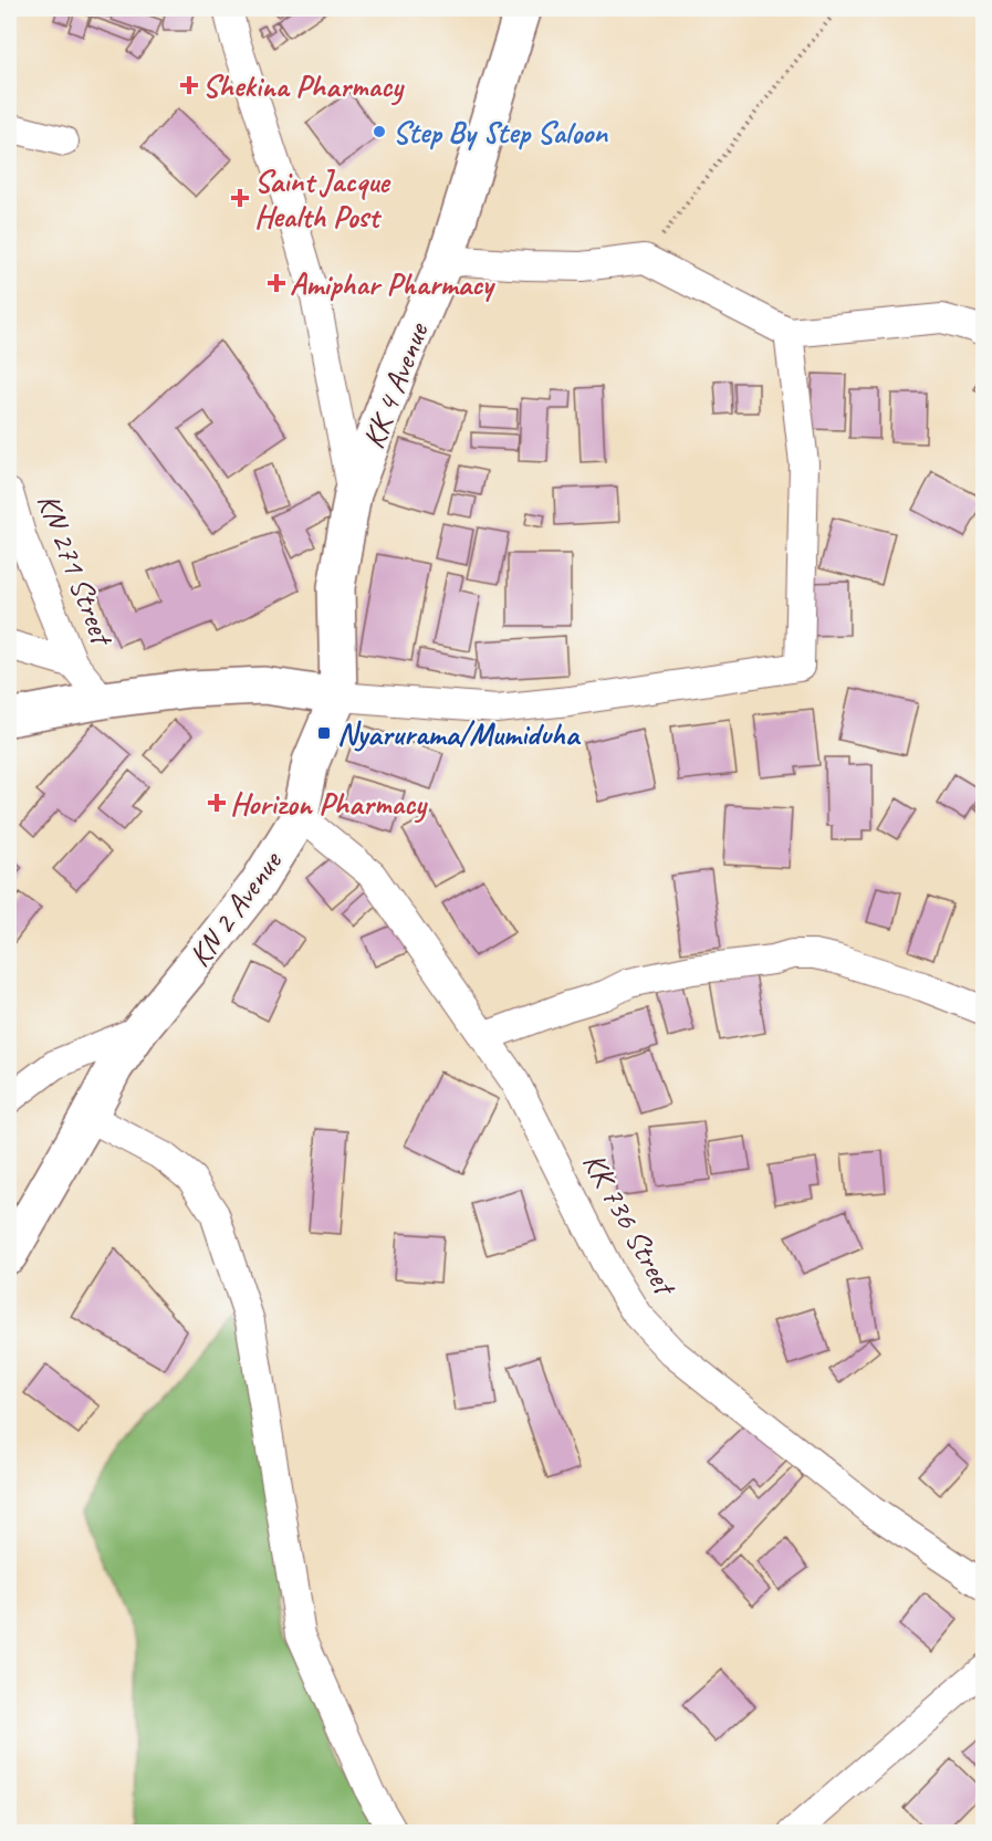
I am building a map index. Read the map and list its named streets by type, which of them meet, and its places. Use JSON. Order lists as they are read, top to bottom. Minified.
{"streets":{"main road":["KK 4 Avenue","KN 2 Avenue"],"street":["KN 271 Street","KK 736 Street"]},"crossings":[["KK 4 Avenue","KN 2 Avenue"],["KN 2 Avenue","KK 736 Street"]],"places":{"health":["Shekina Pharmacy","Saint Jacque Health Post","Amiphar Pharmacy","Horizon Pharmacy"],"other":["Step By Step Saloon"],"transit":["Nyarurama/Mumiduha"]}}
